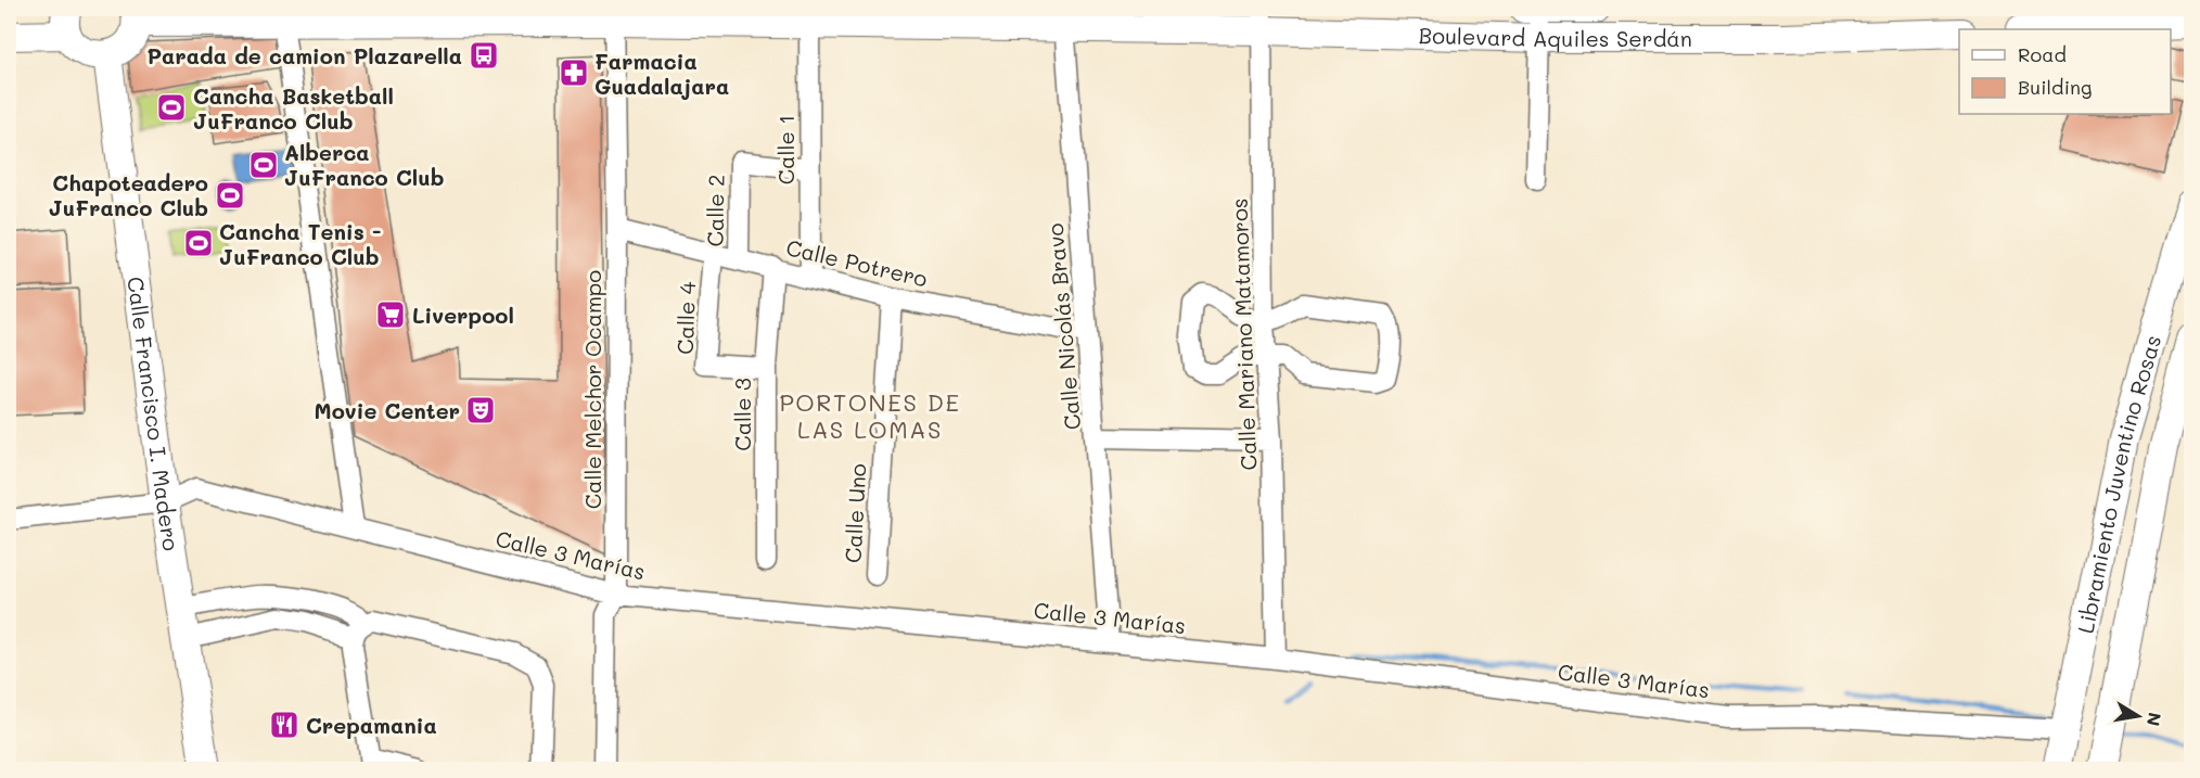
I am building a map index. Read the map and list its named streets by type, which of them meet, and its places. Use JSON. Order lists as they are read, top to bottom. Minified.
{"streets":{"street":["Boulevard Aquiles Serdán","Calle 1","Calle 2","Calle Potrero","Calle 4","Calle Nicolás Bravo","Calle Mariano Matamoros","Calle Melchor Ocampo","Calle Francisco I. Madero","Calle 3","Libramiento Juventino Rosas","Calle Uno","Calle 3 Marías"]},"crossings":[["Boulevard Aquiles Serdán","Calle 1"],["Boulevard Aquiles Serdán","Calle Nicolás Bravo"],["Boulevard Aquiles Serdán","Calle Mariano Matamoros"],["Boulevard Aquiles Serdán","Calle Melchor Ocampo"],["Boulevard Aquiles Serdán","Calle Francisco I. Madero"],["Calle 1","Calle 2"],["Calle 1","Calle Potrero"],["Calle 2","Calle Potrero"],["Calle Potrero","Calle 4"],["Calle Potrero","Calle Nicolás Bravo"],["Calle Potrero","Calle Melchor Ocampo"],["Calle Potrero","Calle 3"],["Calle Potrero","Calle Uno"],["Calle 4","Calle 3"],["Calle Nicolás Bravo","Calle 3 Marías"],["Calle Mariano Matamoros","Calle 3 Marías"],["Calle Melchor Ocampo","Calle 3 Marías"],["Calle Francisco I. Madero","Calle 3 Marías"],["Libramiento Juventino Rosas","Calle 3 Marías"]],"districts":["PORTONES DE LAS LOMAS"],"places":{"bus stop":["Parada de camion Plazarella"],"pharmacy":["Farmacia Guadalajara"],"sports":["Cancha Basketball JuFranco Club","Alberca JuFranco Club","Chapoteadero JuFranco Club","Cancha Tenis - JuFranco Club"],"supermarket":["Liverpool"],"theatre":["Movie Center"],"restaurant":["Crepamania"]},"legend":["Road","Building"],"north":"right"}
